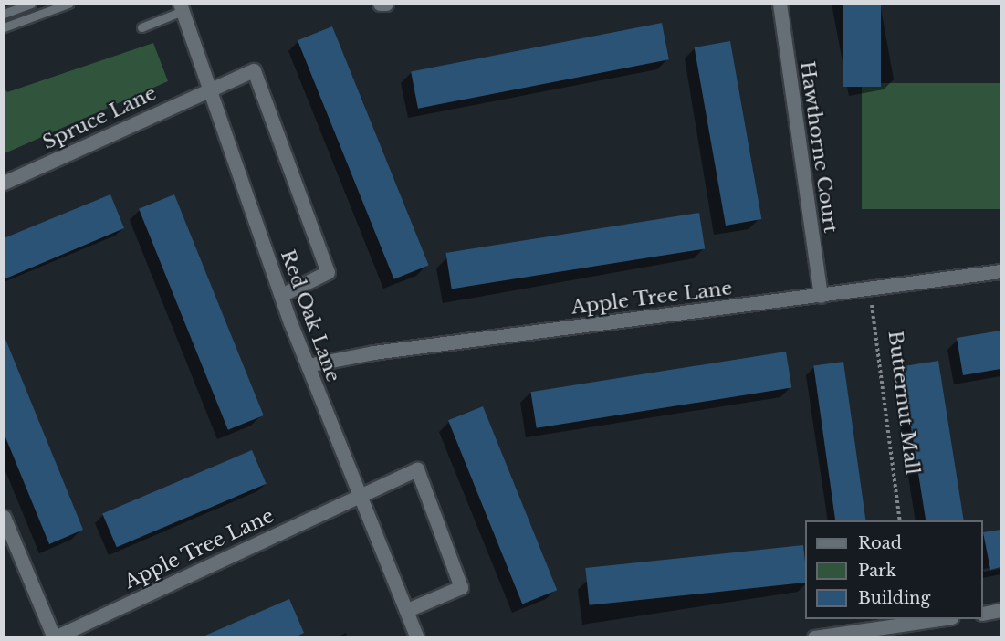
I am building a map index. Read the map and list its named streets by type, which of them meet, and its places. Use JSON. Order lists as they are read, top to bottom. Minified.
{"streets":{"street":["Spruce Lane","Hawthorne Court","Apple Tree Lane","Red Oak Lane"],"path":["Butternut Mall"]},"crossings":[["Spruce Lane","Red Oak Lane"],["Hawthorne Court","Apple Tree Lane"],["Apple Tree Lane","Red Oak Lane"],["Apple Tree Lane","Butternut Mall"]],"legend":["Road","Park","Building"]}
